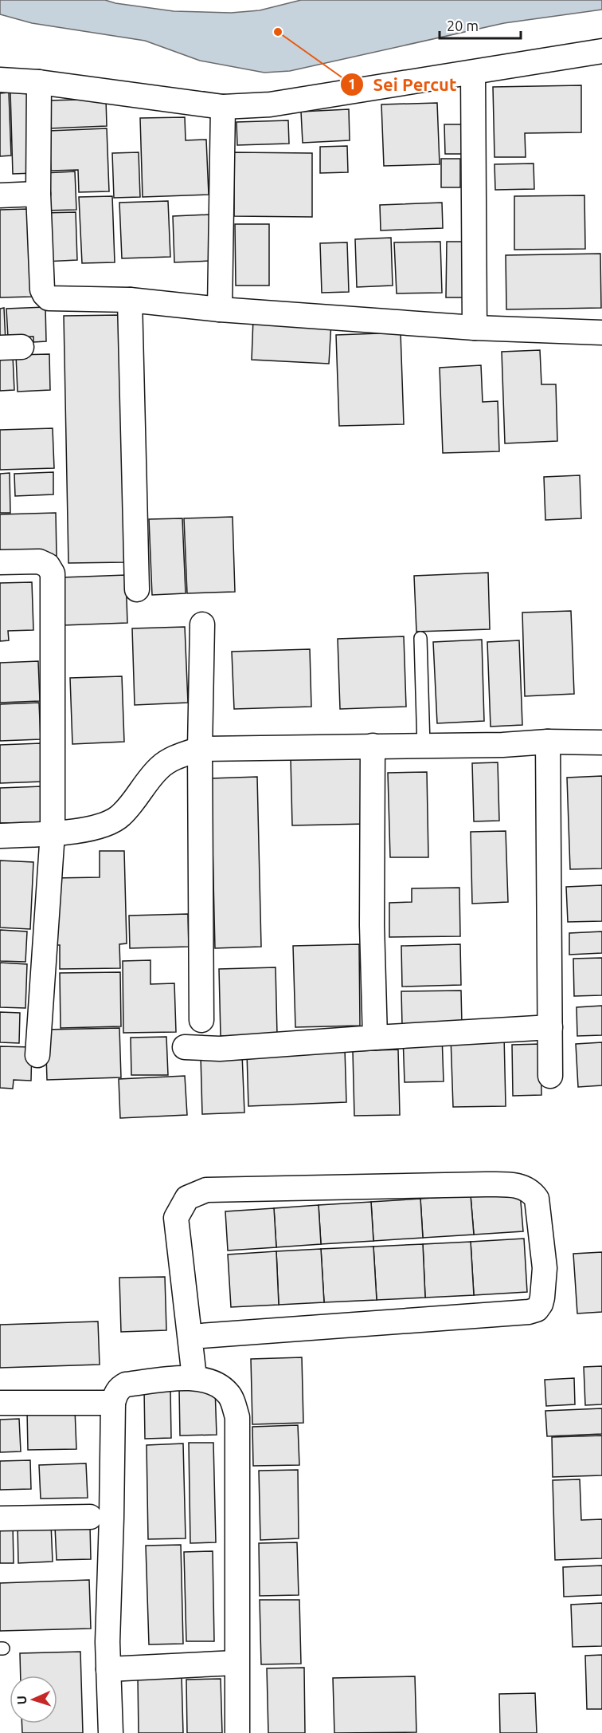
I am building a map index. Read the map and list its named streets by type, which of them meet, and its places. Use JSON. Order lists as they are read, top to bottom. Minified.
{"places":["Sei Percut"],"scale_bar":"20 m","north":"left"}
